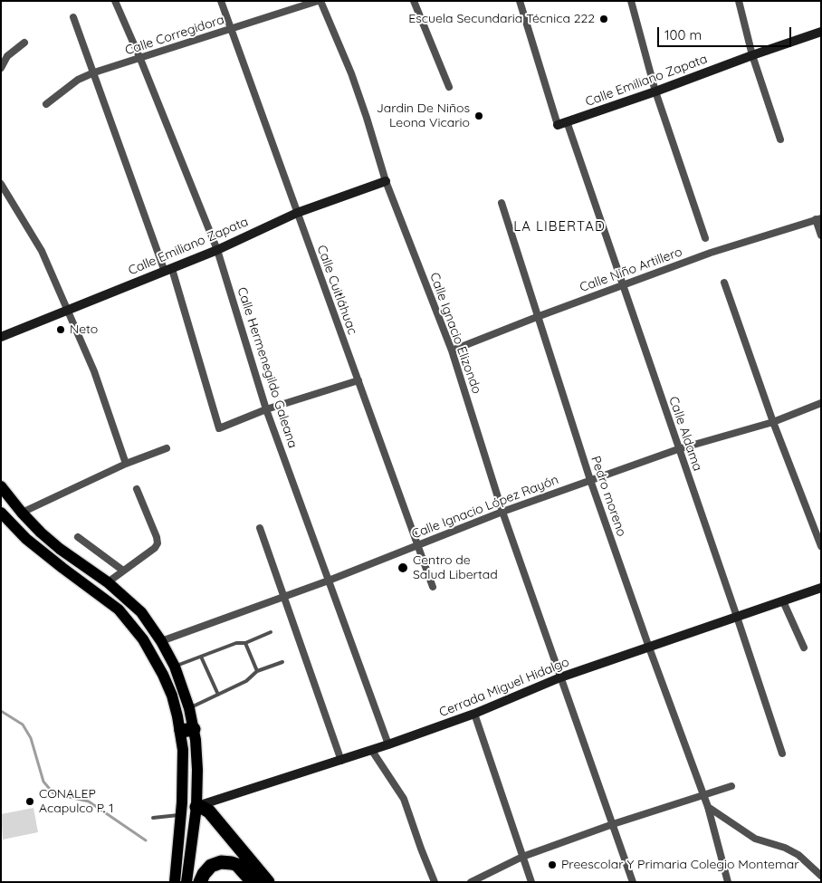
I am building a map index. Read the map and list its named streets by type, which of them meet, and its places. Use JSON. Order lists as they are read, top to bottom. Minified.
{"streets":{"street":["Calle Corregidora","Calle Emiliano Zapata","Calle Niño Artillero","Calle Cuitláhuac","Calle Ignacio Elizondo","Calle Hermenegildo Galeana","Calle Aldama","Pedro moreno","Calle Ignacio López Rayón","Cerrada Miguel Hidalgo"]},"crossings":[["Calle Corregidora","Calle Cuitláhuac"],["Calle Corregidora","Calle Ignacio Elizondo"],["Calle Corregidora","Calle Hermenegildo Galeana"],["Calle Emiliano Zapata","Calle Cuitláhuac"],["Calle Emiliano Zapata","Calle Ignacio Elizondo"],["Calle Emiliano Zapata","Calle Hermenegildo Galeana"],["Calle Emiliano Zapata","Calle Aldama"],["Calle Niño Artillero","Calle Ignacio Elizondo"],["Calle Niño Artillero","Calle Aldama"],["Calle Niño Artillero","Pedro moreno"],["Calle Cuitláhuac","Calle Ignacio López Rayón"],["Calle Ignacio Elizondo","Calle Ignacio López Rayón"],["Calle Ignacio Elizondo","Cerrada Miguel Hidalgo"],["Calle Hermenegildo Galeana","Calle Ignacio López Rayón"],["Calle Hermenegildo Galeana","Cerrada Miguel Hidalgo"],["Calle Aldama","Calle Ignacio López Rayón"],["Calle Aldama","Cerrada Miguel Hidalgo"],["Pedro moreno","Calle Ignacio López Rayón"],["Pedro moreno","Cerrada Miguel Hidalgo"]],"districts":["LA LIBERTAD"],"places":["Escuela Secundaria Técnica 222","Jardin De Niños Leona Vicario","Neto","Centro de Salud Libertad","CONALEP Acapulco P. 1","Preescolar Y Primaria Colegio Montemar"],"scale_bar":"100 m"}
